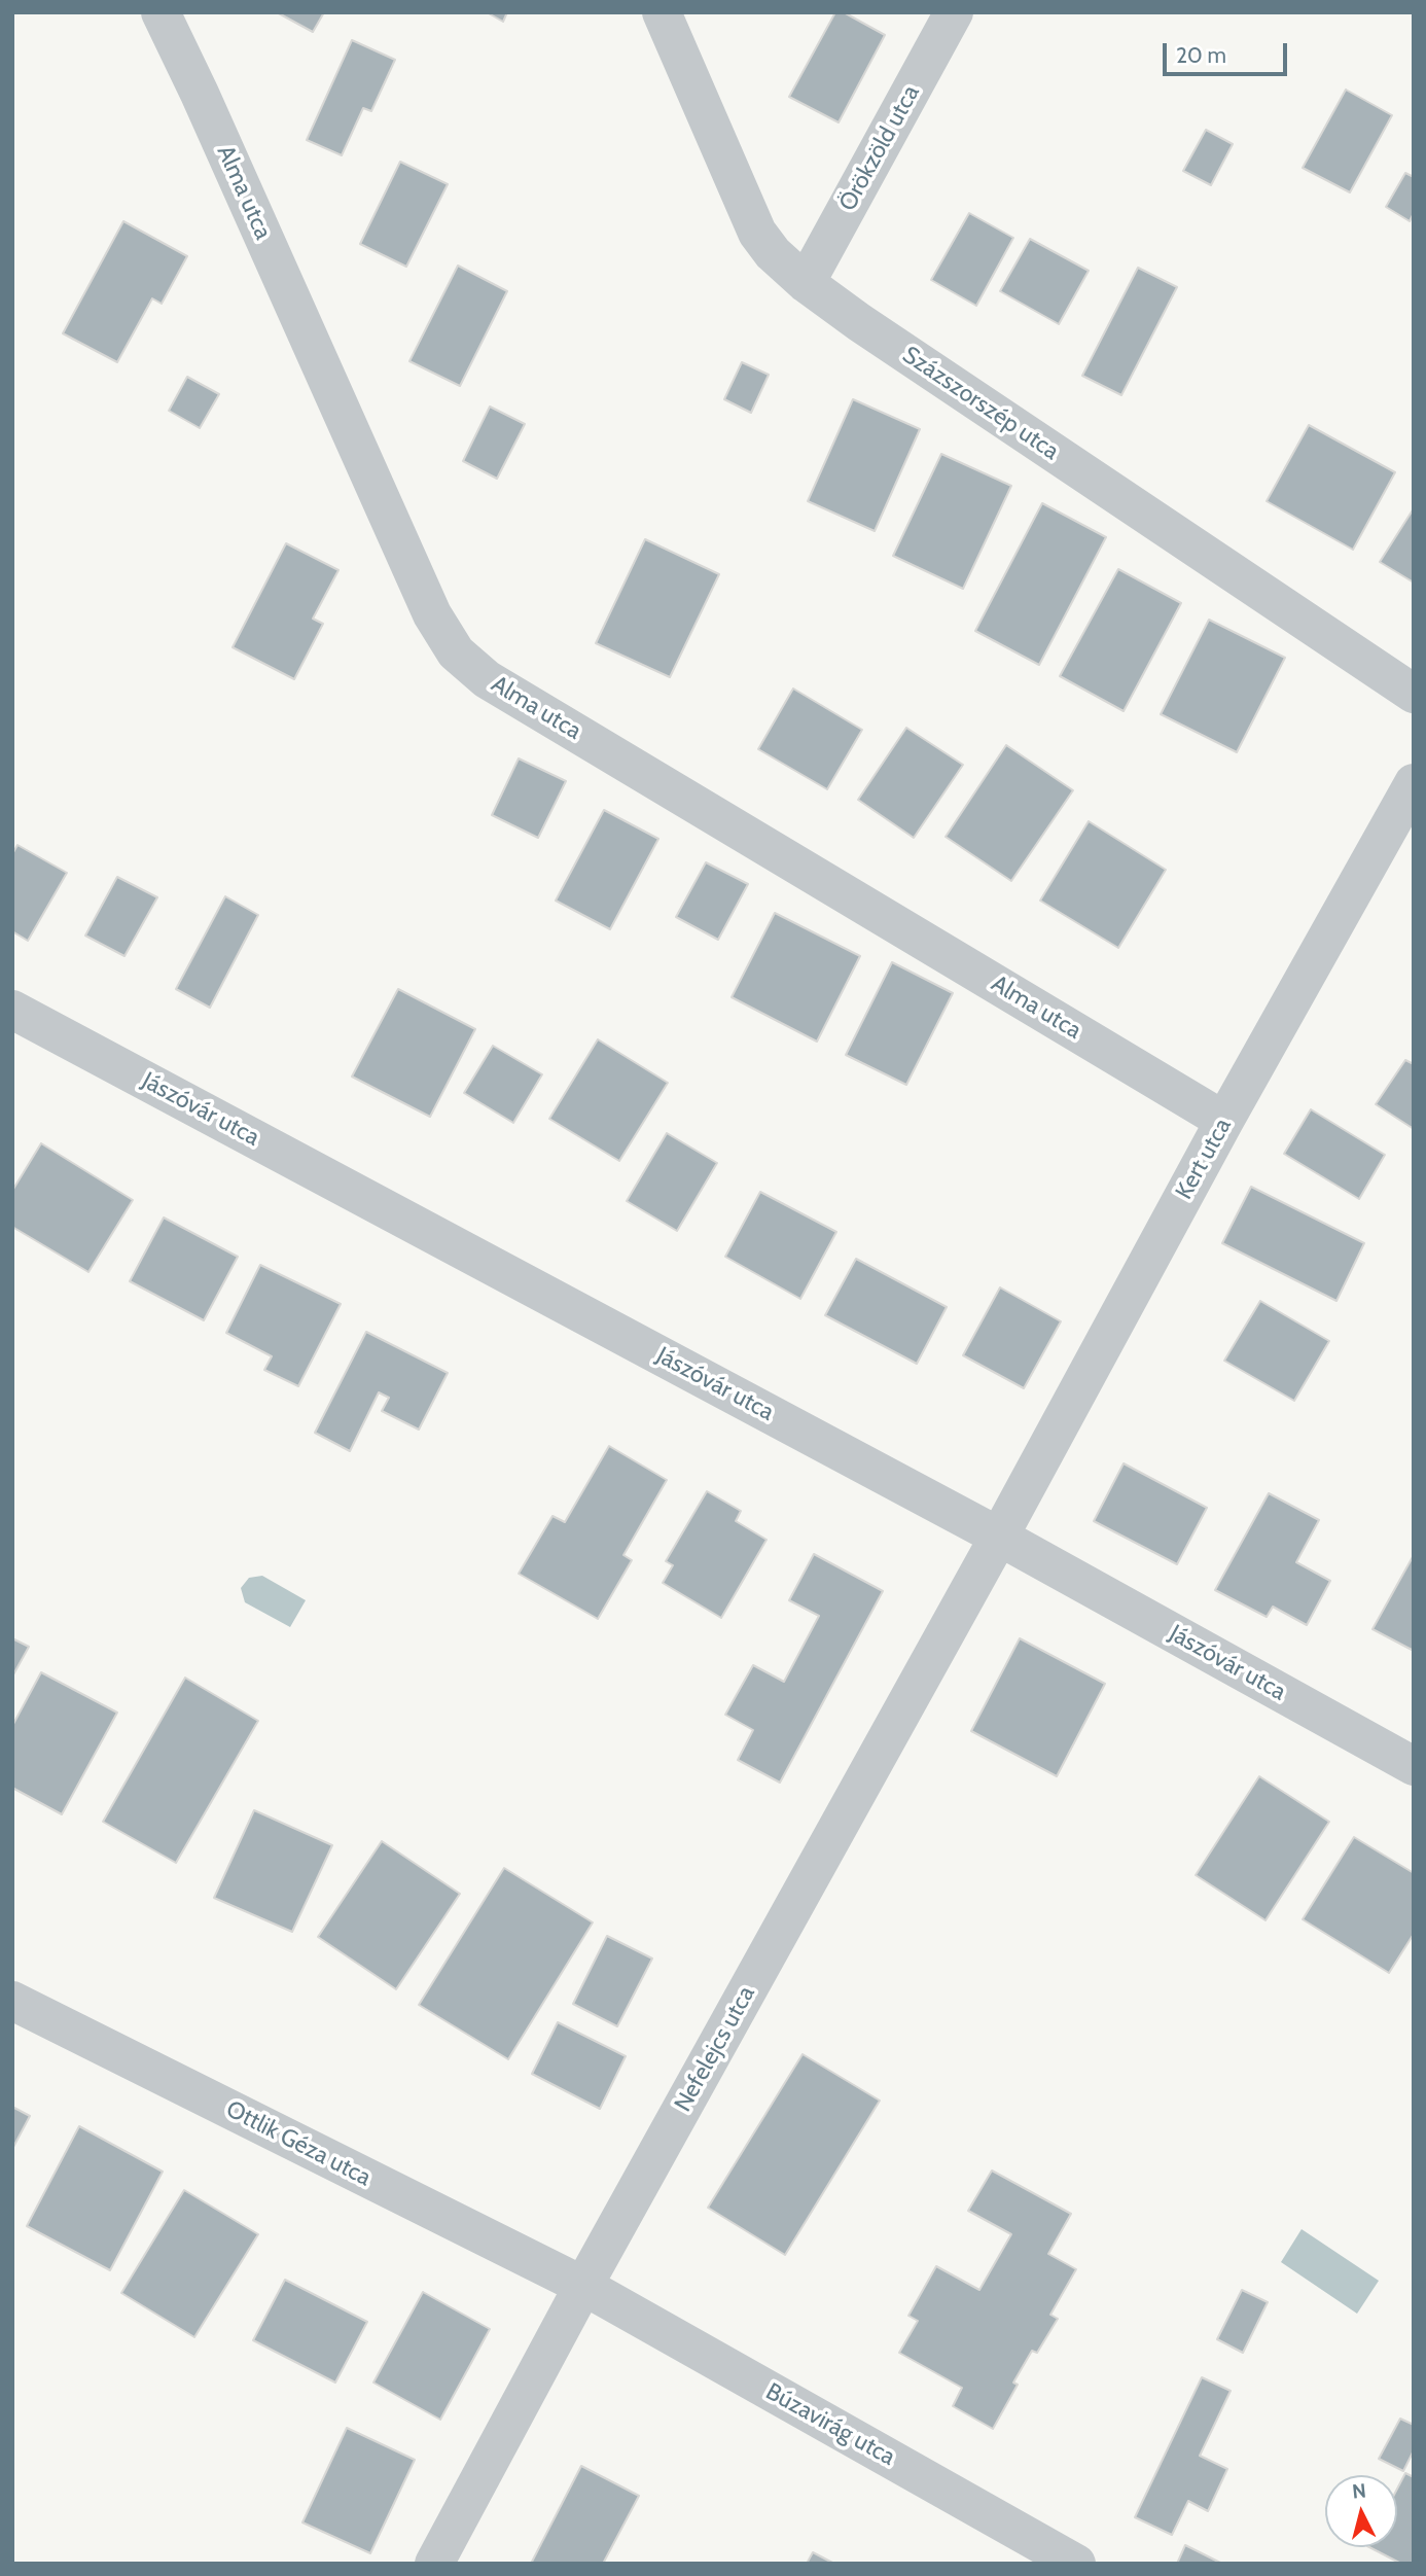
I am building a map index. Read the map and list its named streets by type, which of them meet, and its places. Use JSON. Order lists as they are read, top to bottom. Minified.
{"streets":{"street":["Örökzöld utca","Alma utca","Százszorszép utca","Jászóvár utca","Kert utca","Nefelejcs utca","Ottlik Géza utca","Búzavirág utca"]},"crossings":[["Örökzöld utca","Százszorszép utca"],["Alma utca","Kert utca"],["Jászóvár utca","Kert utca"],["Jászóvár utca","Nefelejcs utca"],["Kert utca","Nefelejcs utca"],["Nefelejcs utca","Ottlik Géza utca"],["Nefelejcs utca","Búzavirág utca"],["Ottlik Géza utca","Búzavirág utca"]],"scale_bar":"20 m","north":"top"}
